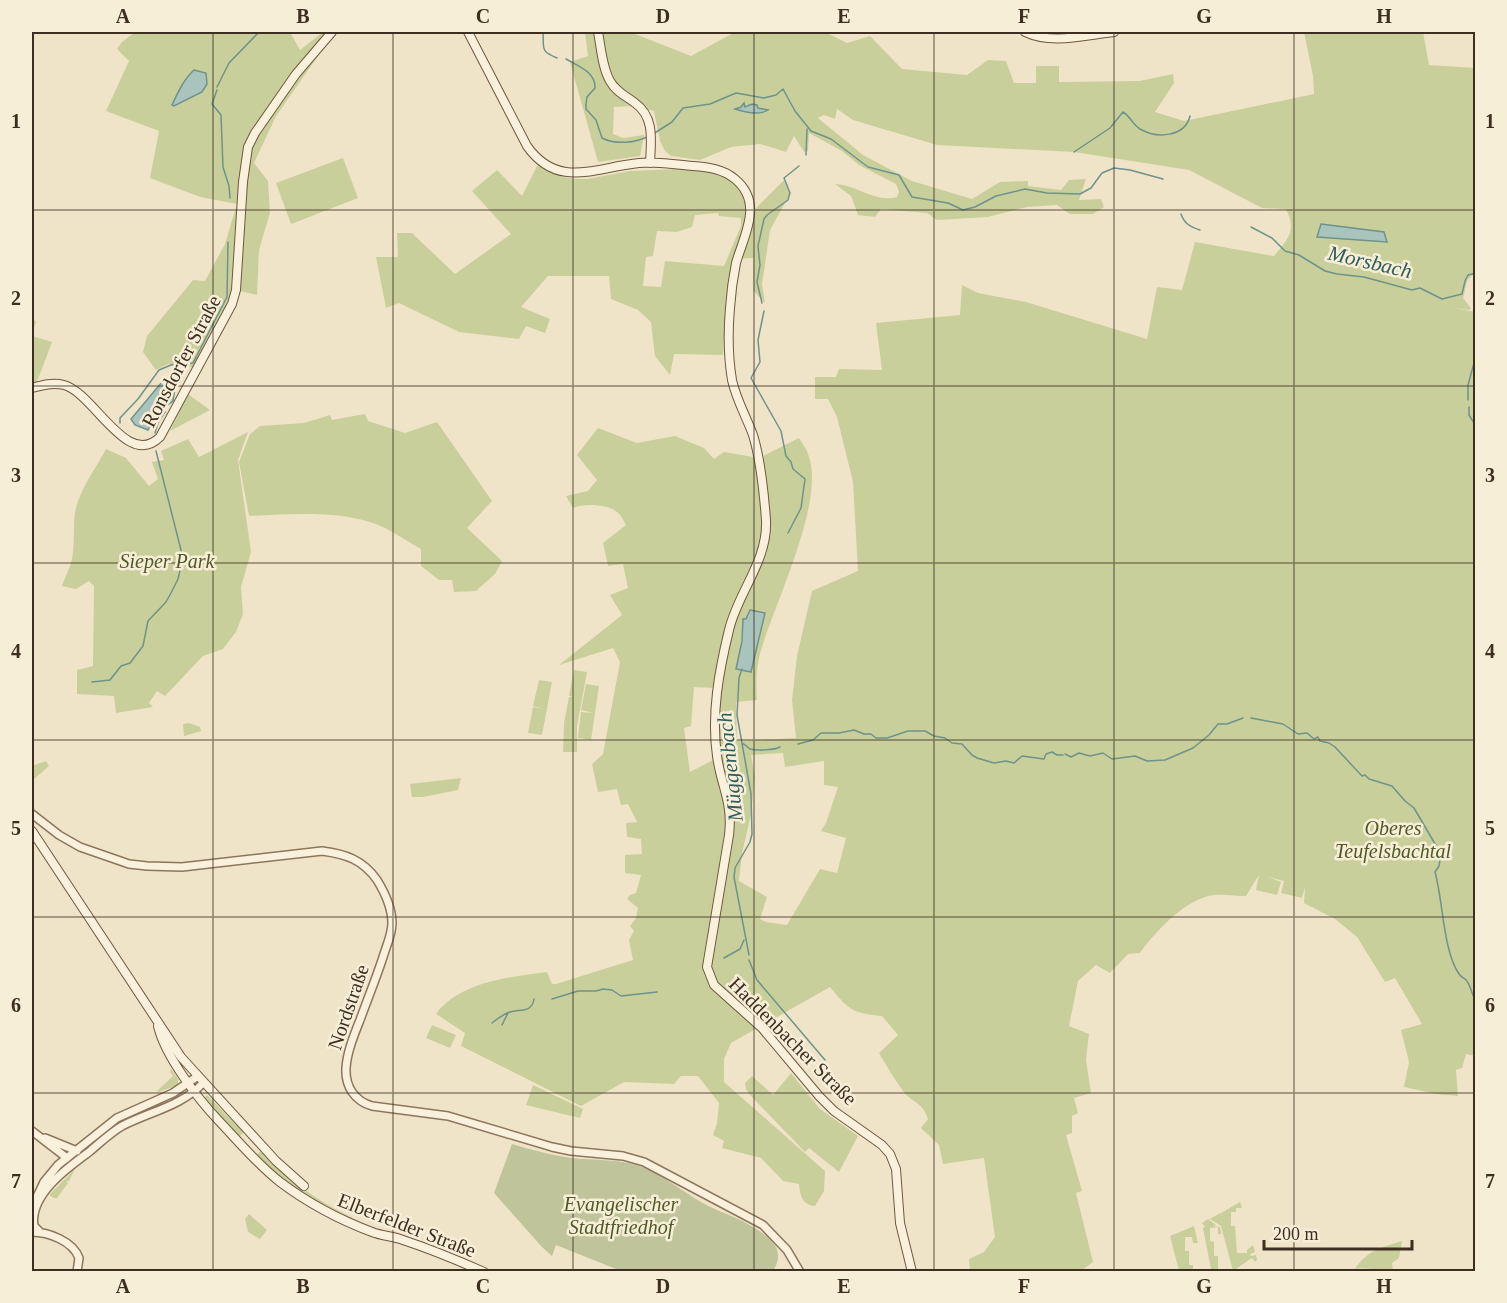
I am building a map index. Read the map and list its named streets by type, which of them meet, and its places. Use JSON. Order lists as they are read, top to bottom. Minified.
{"streets":{"main road":["Ronsdorfer Straße","Haddenbacher Straße","Elberfelder Straße"],"street":["Nordstraße"]},"water":["Morsbach","Müggenbach"],"parks":["Sieper Park","Oberes Teufelsbachtal","Evangelischer Stadtfriedhof"],"scale_bar":"200 m","grid":{"columns":["A","B","C","D","E","F","G","H"],"rows":["1","2","3","4","5","6","7"]}}
